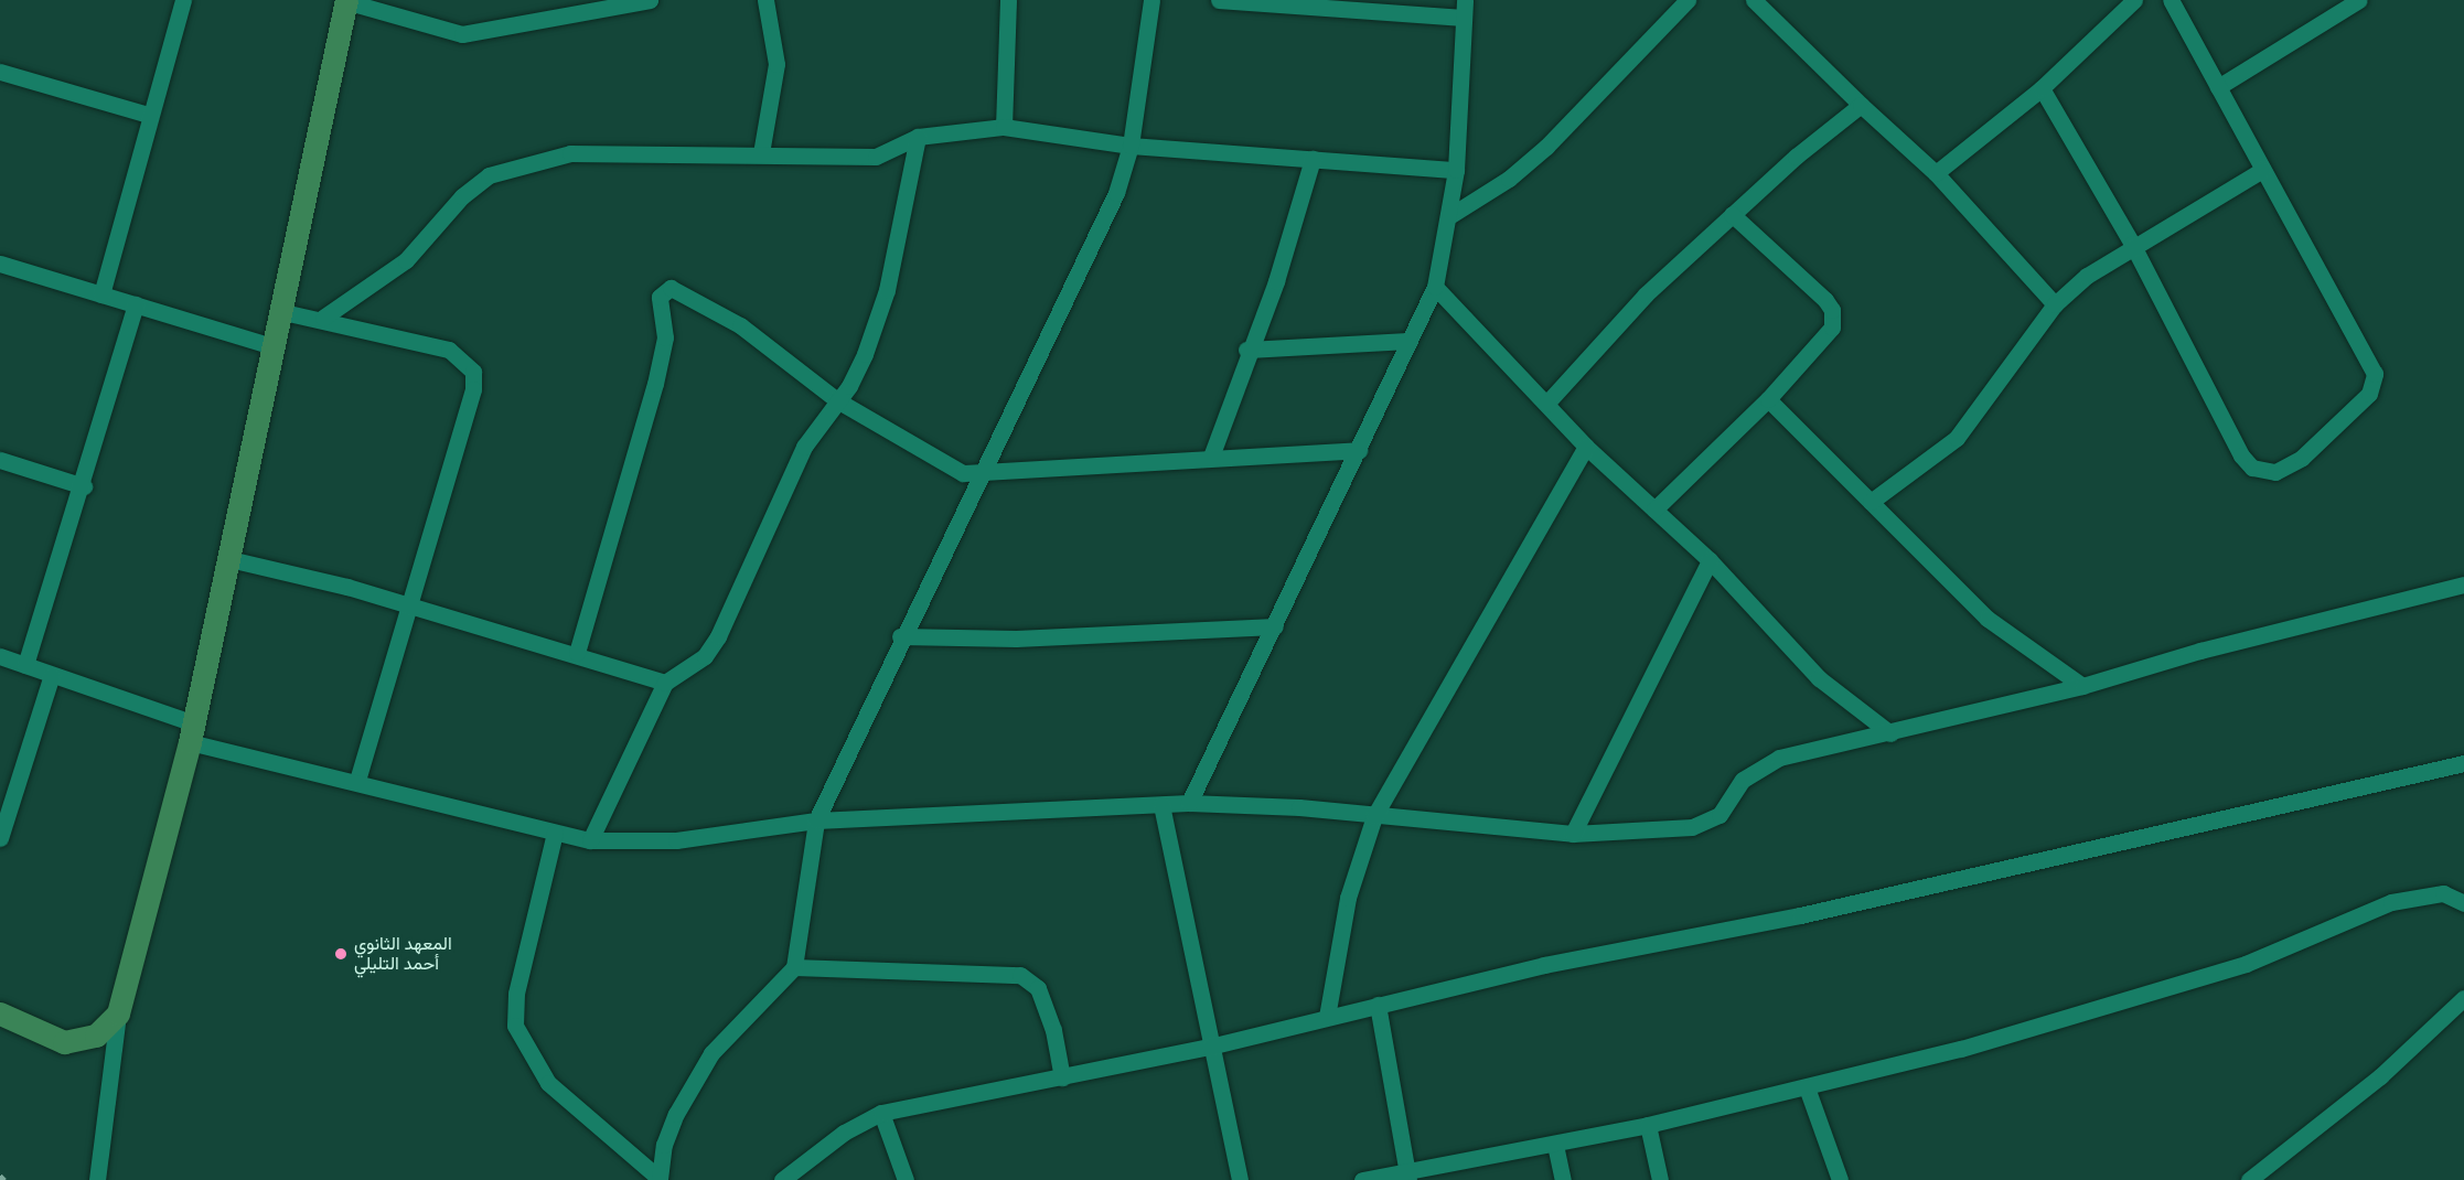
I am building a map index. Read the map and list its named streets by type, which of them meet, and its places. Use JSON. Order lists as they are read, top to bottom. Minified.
{"places":["المعهد الثانوي أحمد التليلي"]}
